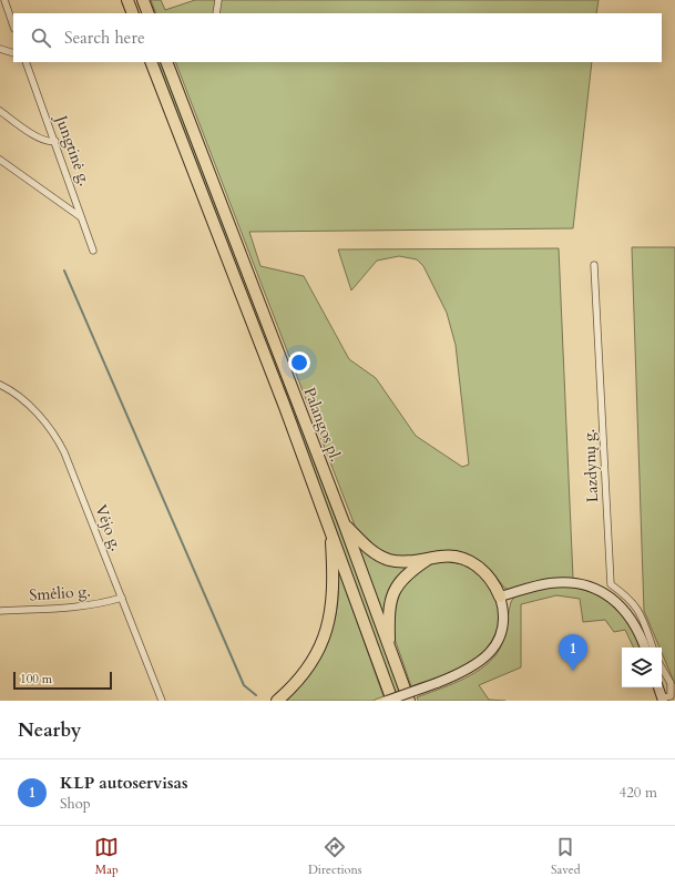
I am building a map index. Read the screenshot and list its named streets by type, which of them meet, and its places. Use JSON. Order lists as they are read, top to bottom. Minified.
{"streets":{"highway":["Palangos pl."],"street":["Jungtinė g.","Lazdynų g.","Vėjo g.","Smėlio g."]},"crossings":[["Vėjo g.","Smėlio g."]],"scale_bar":"100 m","page":{"search":"Search here","pins":"1","scale":"100 m","heading":"Nearby","list":[{"mark":"1","name":"KLP autoservisas","note":"Shop","value":"420 m"}],"nav":["Map","Directions","Saved"]}}
